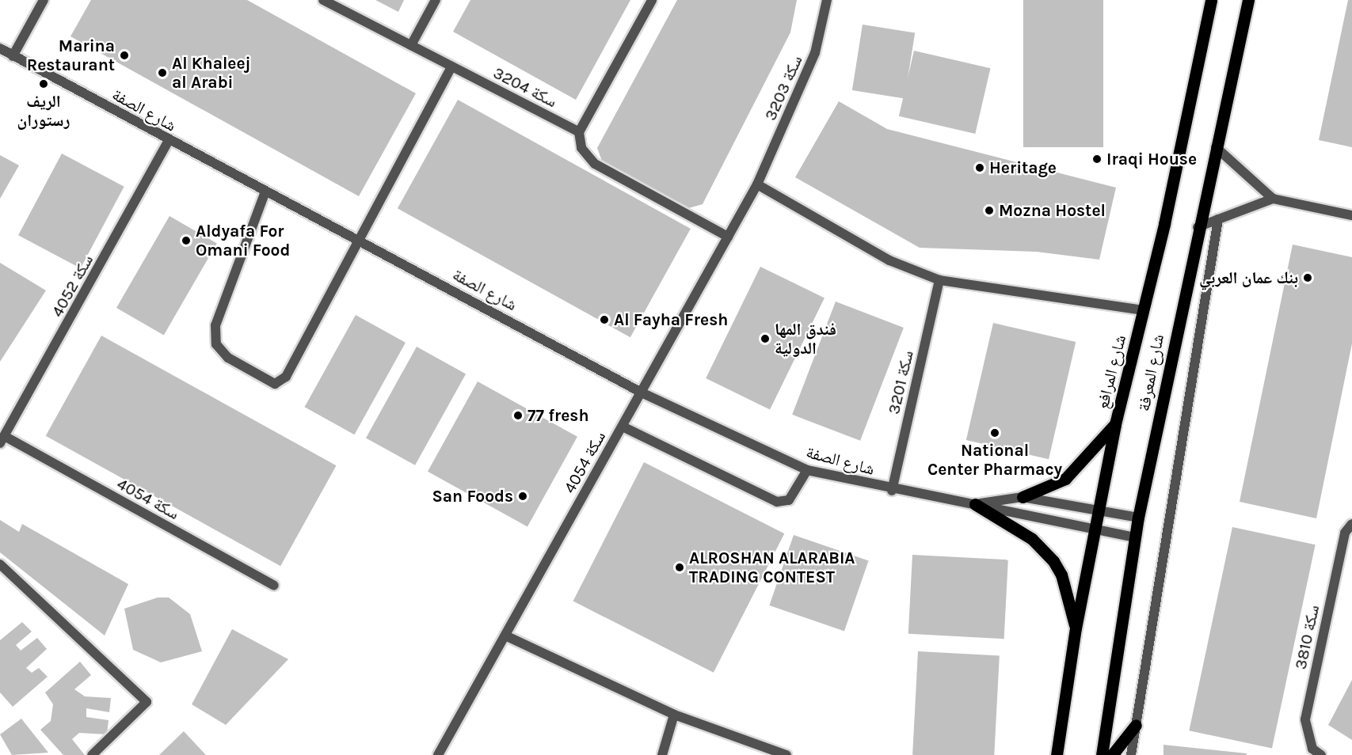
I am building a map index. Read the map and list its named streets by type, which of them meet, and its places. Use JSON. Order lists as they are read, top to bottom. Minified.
{"streets":{"main road":["شارع المرافع","شارع المعرفة"],"street":["سكة 3204","سكة 3203","شارع الصفة","سكة 4052","سكة 3201","سكة 4054","سكة 3810"]},"crossings":[["سكة 3203","سكة 4054"],["شارع الصفة","سكة 4052"],["شارع الصفة","شارع المرافع"],["شارع الصفة","شارع المعرفة"],["شارع الصفة","سكة 3201"],["شارع الصفة","سكة 4054"],["سكة 4052","سكة 4054"]],"places":["Marina Restaurant","Al Khaleej al Arabi","الریف رستوران","Iraqi House","Heritage","Mozna Hostel","Aldyafa For Omani Food","بنك عمان العربي","Al Fayha Fresh","فندق المها الدولية","77 fresh","National Center Pharmacy","San Foods","ALROSHAN ALARABIA TRADING CONTEST"]}
